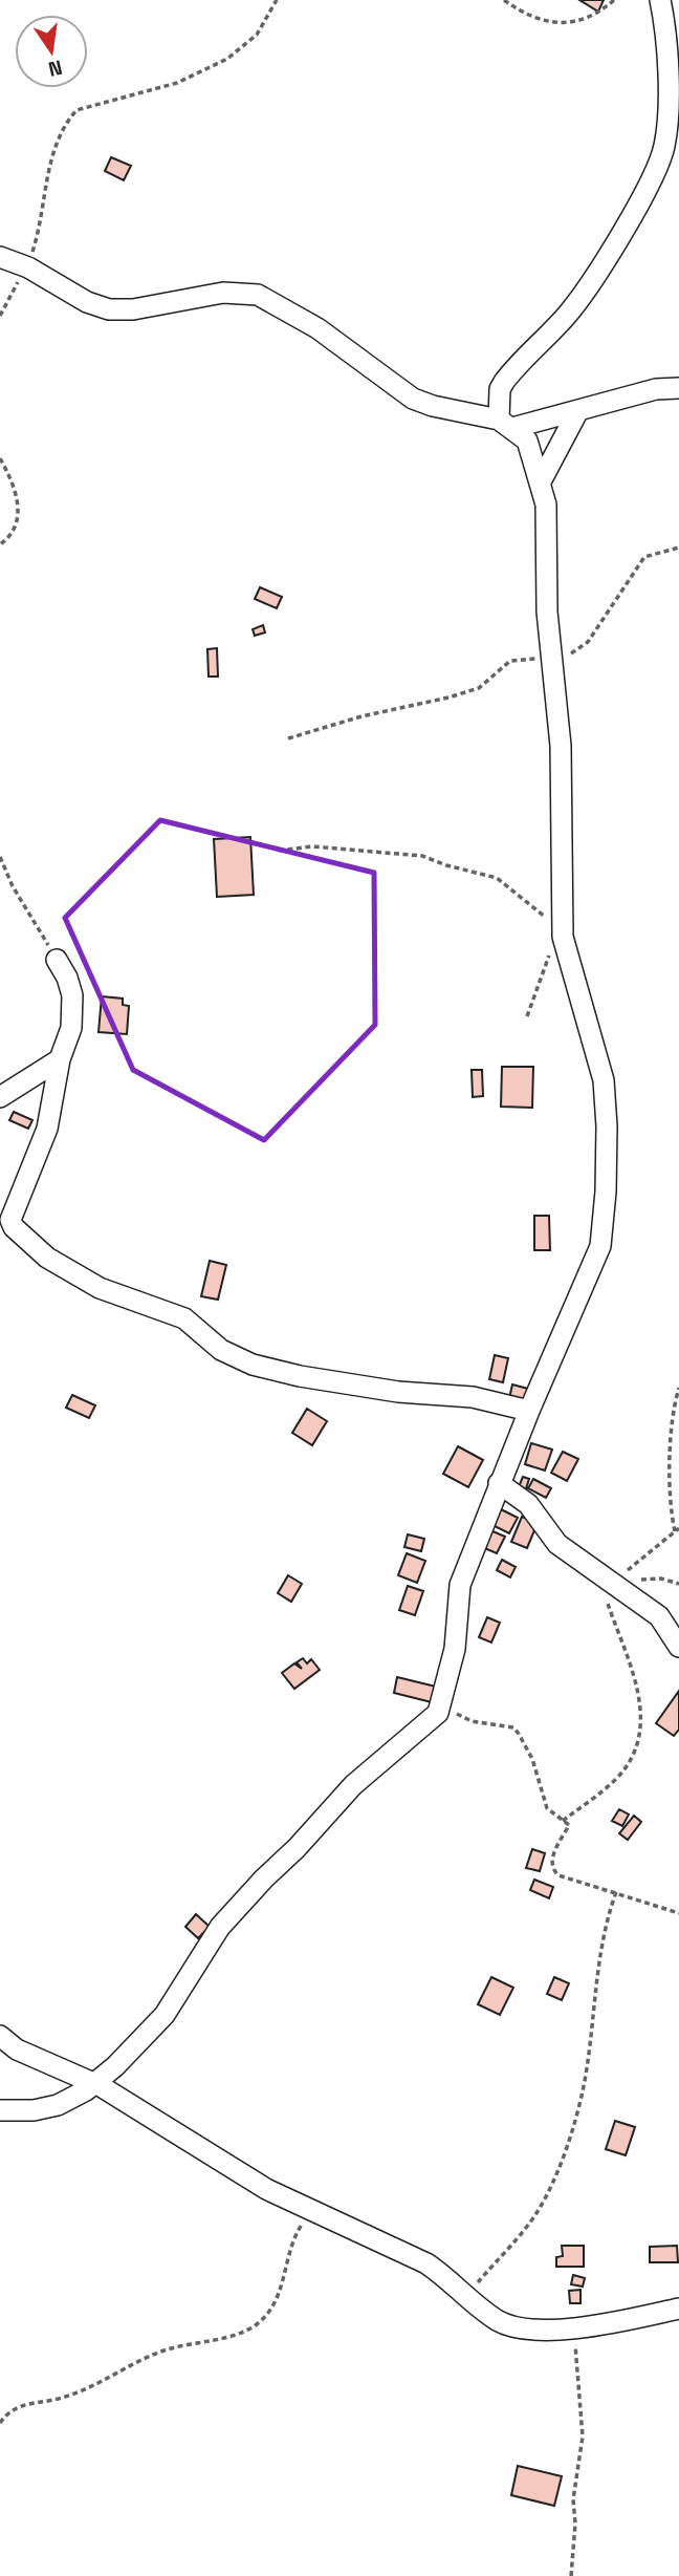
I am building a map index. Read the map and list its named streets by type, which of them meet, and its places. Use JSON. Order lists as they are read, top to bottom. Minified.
{"north":"bottom"}
